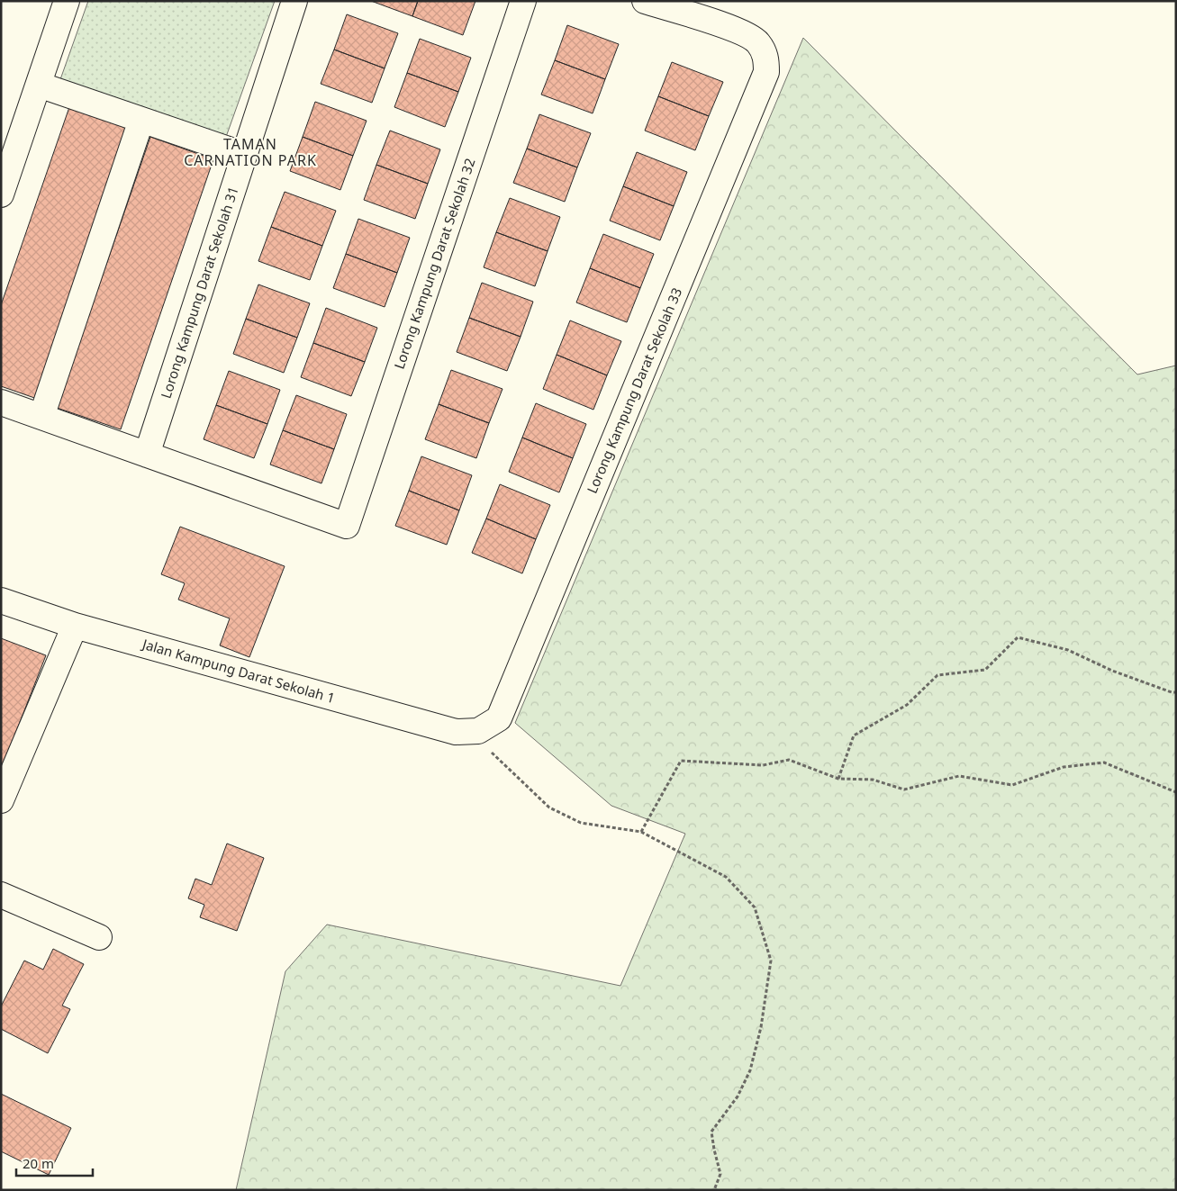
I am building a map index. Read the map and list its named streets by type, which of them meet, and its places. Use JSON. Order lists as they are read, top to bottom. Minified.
{"streets":{"street":["Lorong Kampung Darat Sekolah 32","Lorong Kampung Darat Sekolah 31","Lorong Kampung Darat Sekolah 33","Jalan Kampung Darat Sekolah 1"]},"crossings":[["Lorong Kampung Darat Sekolah 32","Lorong Kampung Darat Sekolah 31"],["Lorong Kampung Darat Sekolah 33","Jalan Kampung Darat Sekolah 1"]],"districts":["TAMAN CARNATION PARK"],"scale_bar":"20 m"}
